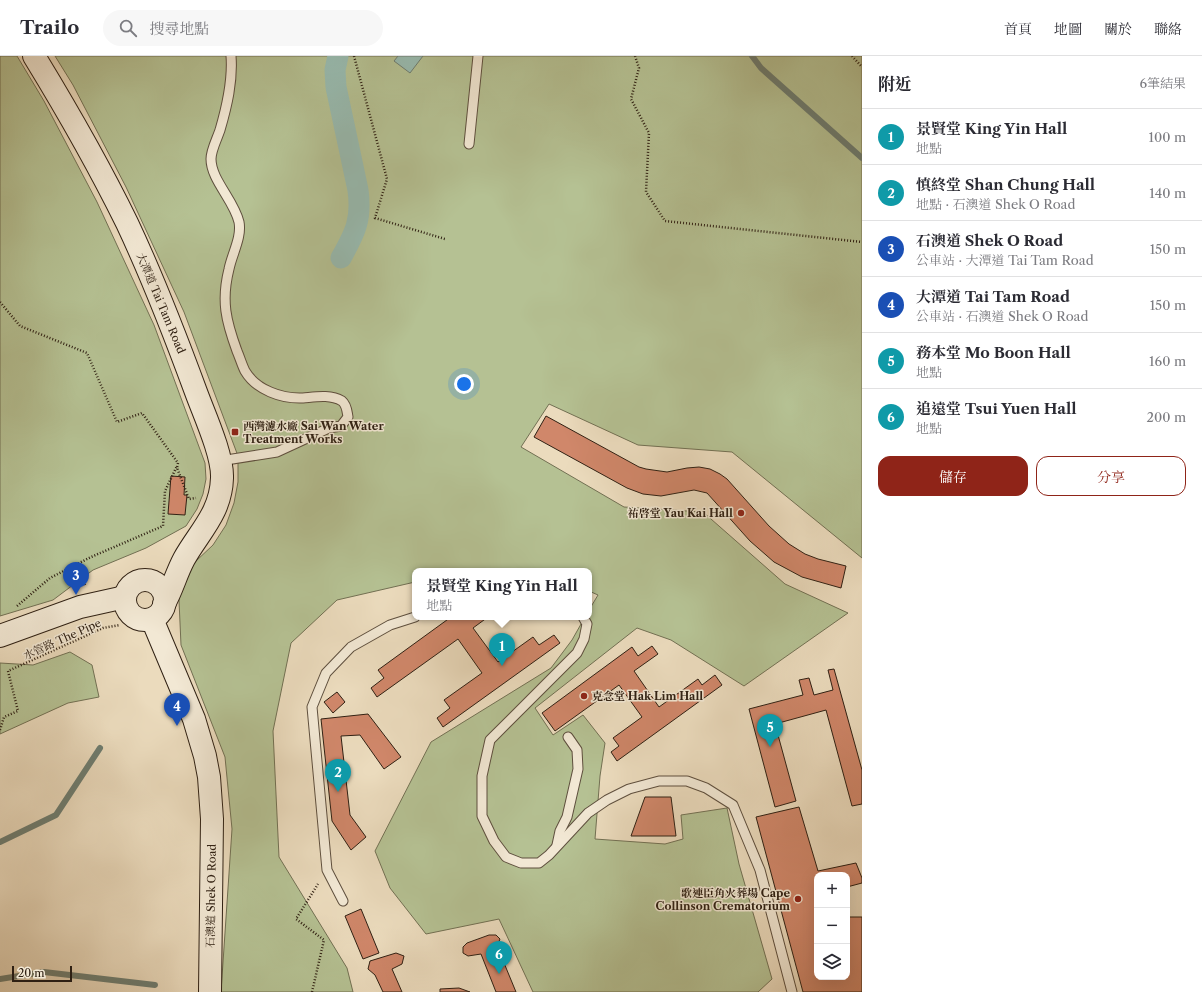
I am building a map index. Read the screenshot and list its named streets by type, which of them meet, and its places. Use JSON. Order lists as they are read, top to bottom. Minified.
{"streets":{"main road":["大潭道 Tai Tam Road","石澳道 Shek O Road"],"path":["水管路 The Pipe"]},"crossings":[["大潭道 Tai Tam Road","石澳道 Shek O Road"]],"places":{"transit":["西灣濾水廠 Sai Wan Water Treatment Works"],"other":["祐啓堂 Yau Kai Hall","克念堂 Hak Lim Hall","歌連臣角火葬場 Cape Collinson Crematorium"]},"scale_bar":"20 m","page":{"header":"Trailo","search":"搜尋地點","nav":["首頁","地圖","關於","聯絡"],"heading":["附近","6筆結果"],"list":[{"mark":"1","name":"景賢堂 King Yin Hall","note":"地點","value":"100 m"},{"mark":"2","name":"慎終堂 Shan Chung Hall","note":"地點 · 石澳道 Shek O Road","value":"140 m"},{"mark":"3","name":"石澳道 Shek O Road","note":"公車站 · 大潭道 Tai Tam Road","value":"150 m"},{"mark":"4","name":"大潭道 Tai Tam Road","note":"公車站 · 石澳道 Shek O Road","value":"150 m"},{"mark":"5","name":"務本堂 Mo Boon Hall","note":"地點","value":"160 m"},{"mark":"6","name":"追遠堂 Tsui Yuen Hall","note":"地點","value":"200 m"}],"buttons":["儲存","分享"],"pins":["3","1","4","5","2","6"],"popup":["景賢堂 King Yin Hall","地點"],"map_buttons":["+","−"],"scale":"20 m"}}
